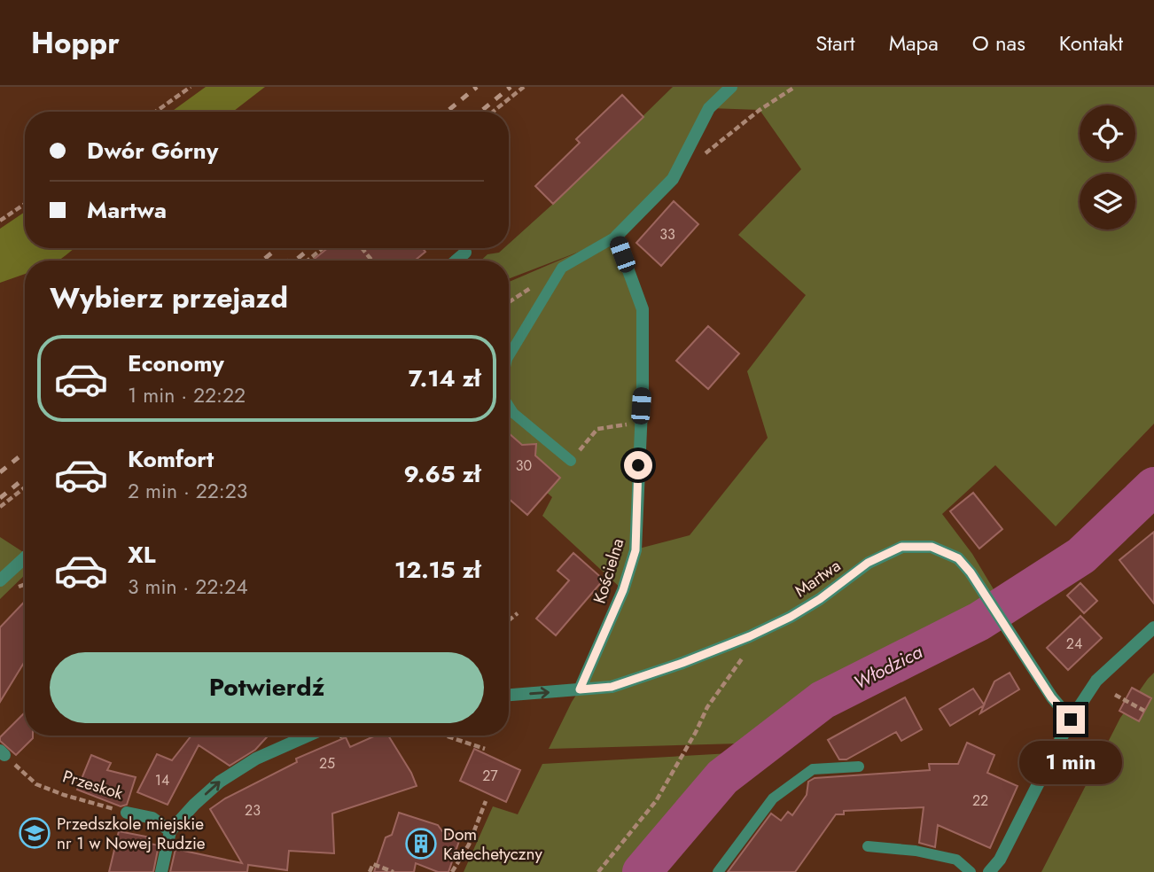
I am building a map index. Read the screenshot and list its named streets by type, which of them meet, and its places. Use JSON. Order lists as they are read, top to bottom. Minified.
{"streets":{"street":["Kościelna","Martwa","Przeskok"]},"crossings":[["Kościelna","Martwa"]],"water":["Włodzica"],"places":{"school or university":["Przedszkole miejskie nr 1 w Nowej Rudzie"],"building":["Dom Katechetyczny"]},"house_numbers":["33","30","24","25","27","14","22","23"],"page":{"header":"Hoppr","nav":["Start","Mapa","O nas","Kontakt"],"banner":["Dwór Górny","Martwa"],"heading":"Wybierz przejazd","list":[{"name":"Economy","note":"1 min · 22:22","value":"7.14 zł"},{"name":"Komfort","note":"2 min · 22:23","value":"9.65 zł"},{"name":"XL","note":"3 min · 22:24","value":"12.15 zł"}],"buttons":"Potwierdź","bubble":"1 min"}}
